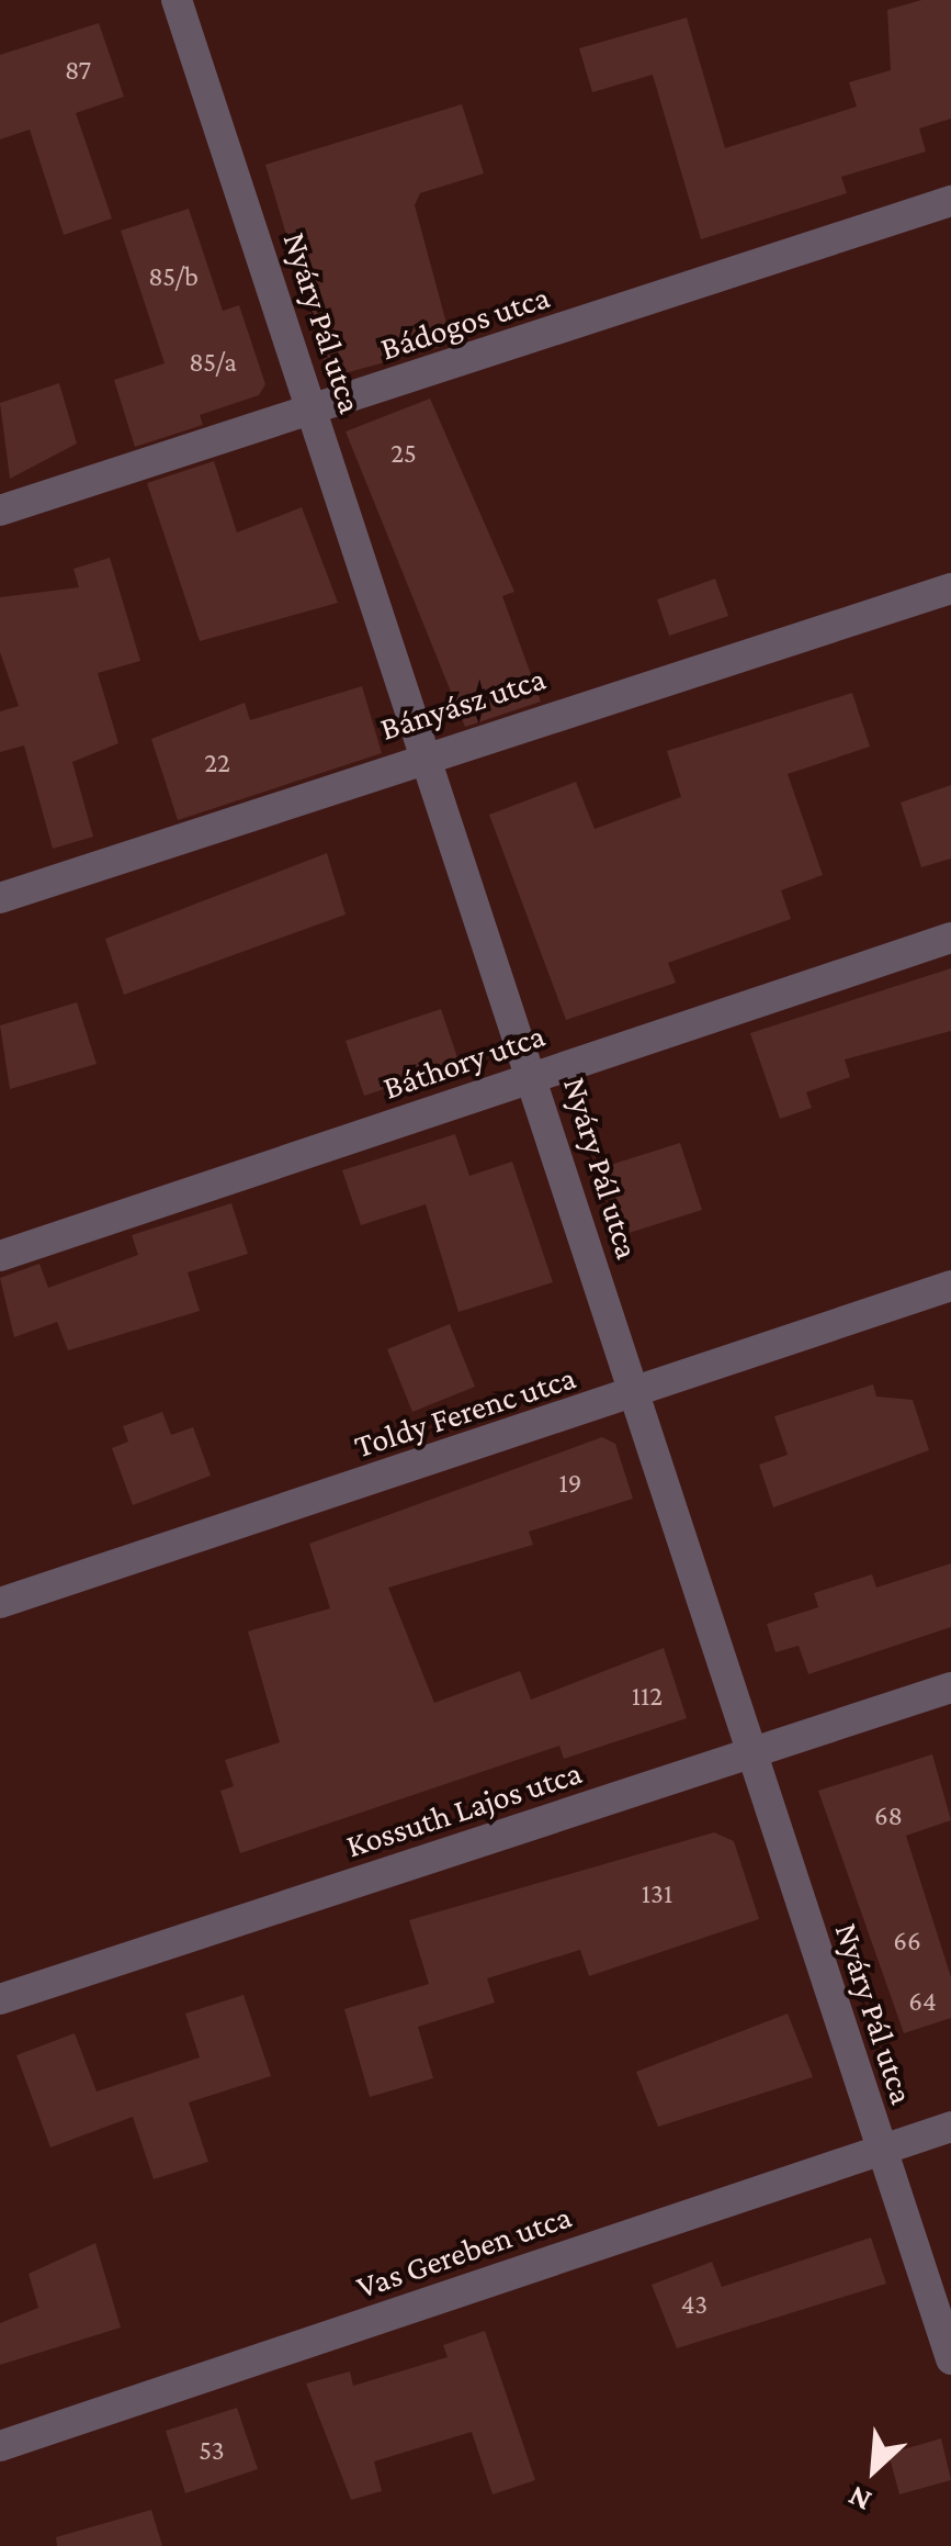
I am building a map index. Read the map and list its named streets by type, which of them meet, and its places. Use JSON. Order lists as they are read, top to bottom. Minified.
{"streets":{"street":["Nyáry Pál utca","Bádogos utca","Bányász utca","Báthory utca","Toldy Ferenc utca","Kossuth Lajos utca","Vas Gereben utca"]},"crossings":[["Nyáry Pál utca","Bádogos utca"],["Nyáry Pál utca","Bányász utca"],["Nyáry Pál utca","Báthory utca"],["Nyáry Pál utca","Toldy Ferenc utca"],["Nyáry Pál utca","Kossuth Lajos utca"],["Nyáry Pál utca","Vas Gereben utca"]],"house_numbers":["87","85/b","85/a","25","22","19","112","68","131","66","64","43","53"],"north":"bottom left"}
